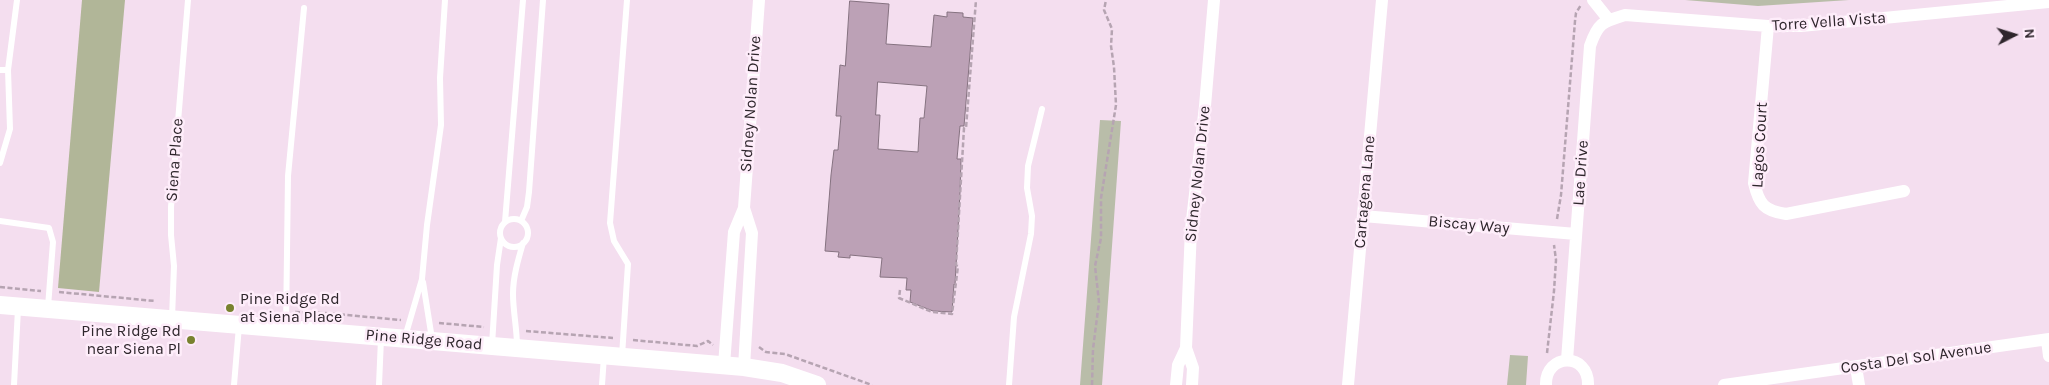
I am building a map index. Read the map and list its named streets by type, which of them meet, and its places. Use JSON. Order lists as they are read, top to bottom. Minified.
{"streets":{"street":["Torre Vella Vista","Sidney Nolan Drive","Lagos Court","Lae Drive","Cartagena Lane","Biscay Way","Pine Ridge Road","Costa Del Sol Avenue"],"lane":["Siena Place"]},"crossings":[["Torre Vella Vista","Lagos Court"],["Torre Vella Vista","Lae Drive"],["Sidney Nolan Drive","Pine Ridge Road"],["Siena Place","Pine Ridge Road"],["Lae Drive","Biscay Way"],["Cartagena Lane","Biscay Way"]],"places":["Pine Ridge Rd at Siena Place","Pine Ridge Rd near Siena Pl"],"north":"right"}
